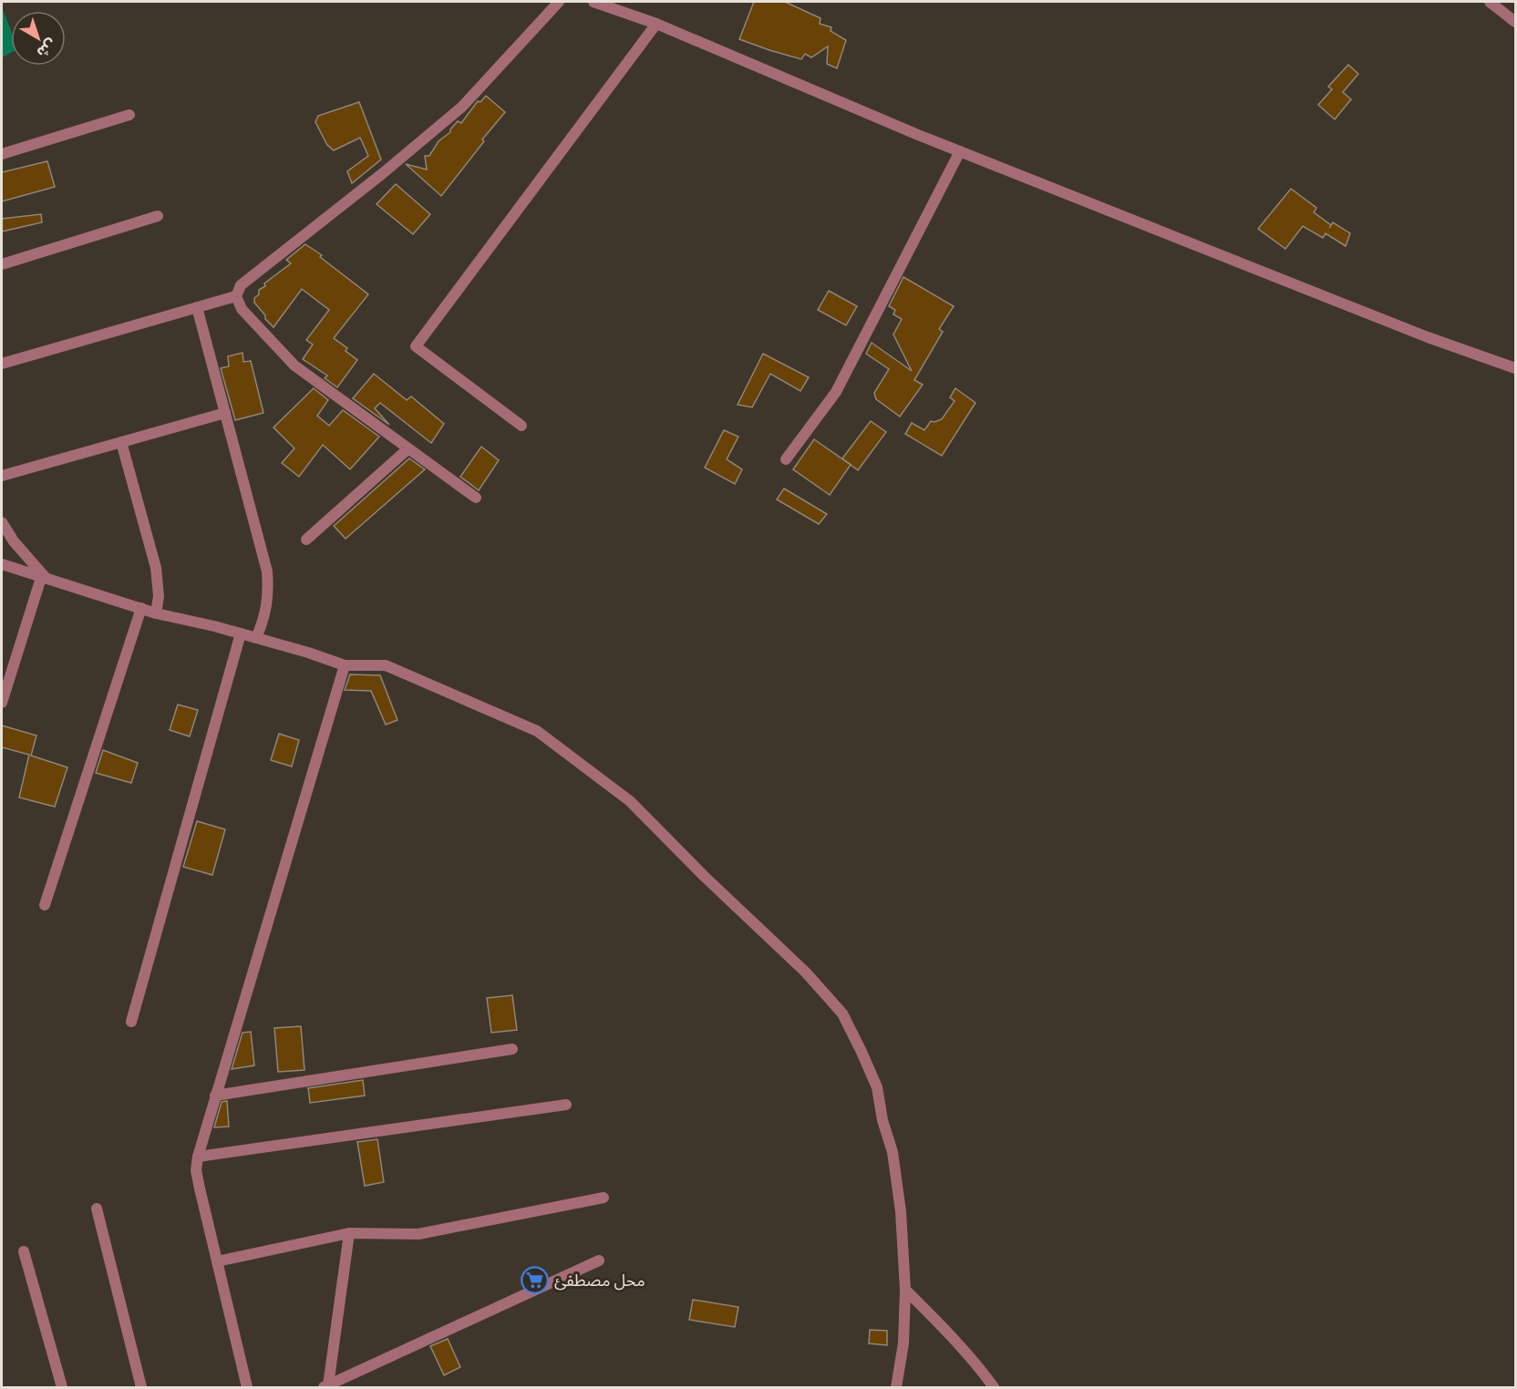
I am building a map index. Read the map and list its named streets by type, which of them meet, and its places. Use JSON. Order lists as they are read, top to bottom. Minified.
{"places":{"supermarket":["محل مصطفئ"]},"north":"bottom right"}
